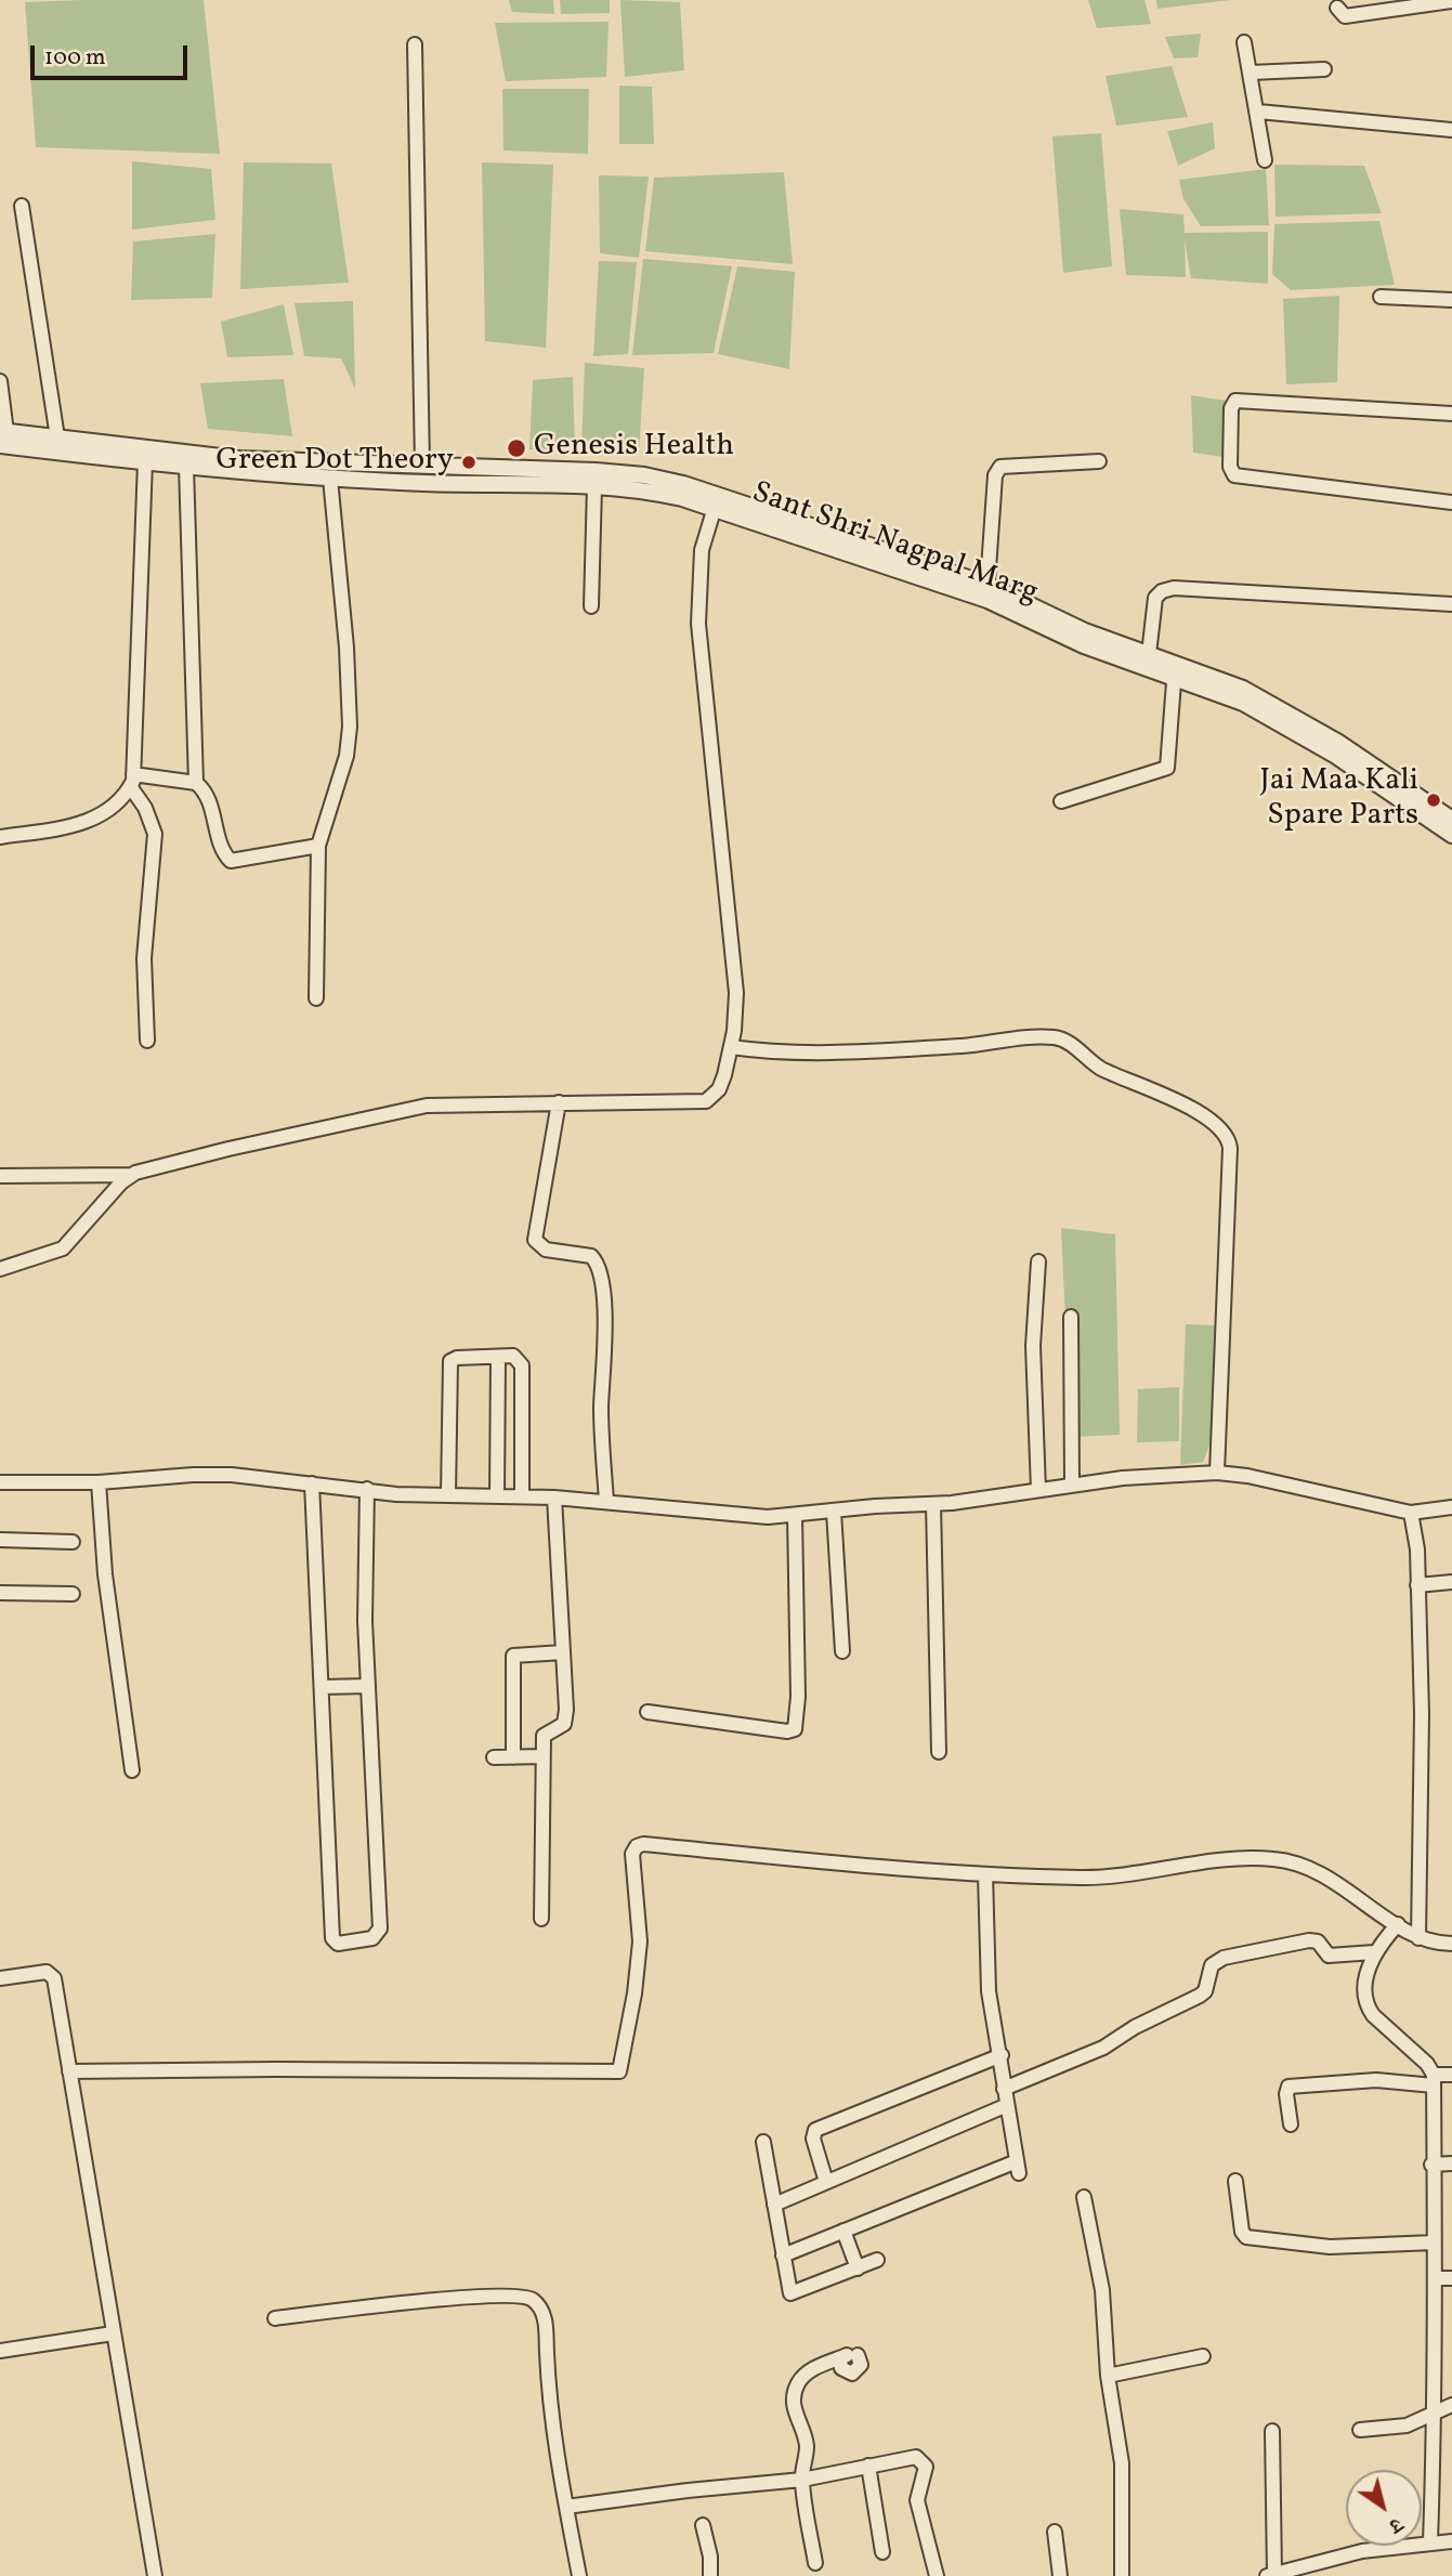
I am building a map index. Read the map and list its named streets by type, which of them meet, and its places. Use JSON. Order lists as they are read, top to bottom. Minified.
{"streets":{"street":["Sant Shri Nagpal Marg"]},"places":["Genesis Health","Green Dot Theory","Jai Maa Kali Spare Parts"],"scale_bar":"100 m","north":"bottom right"}
